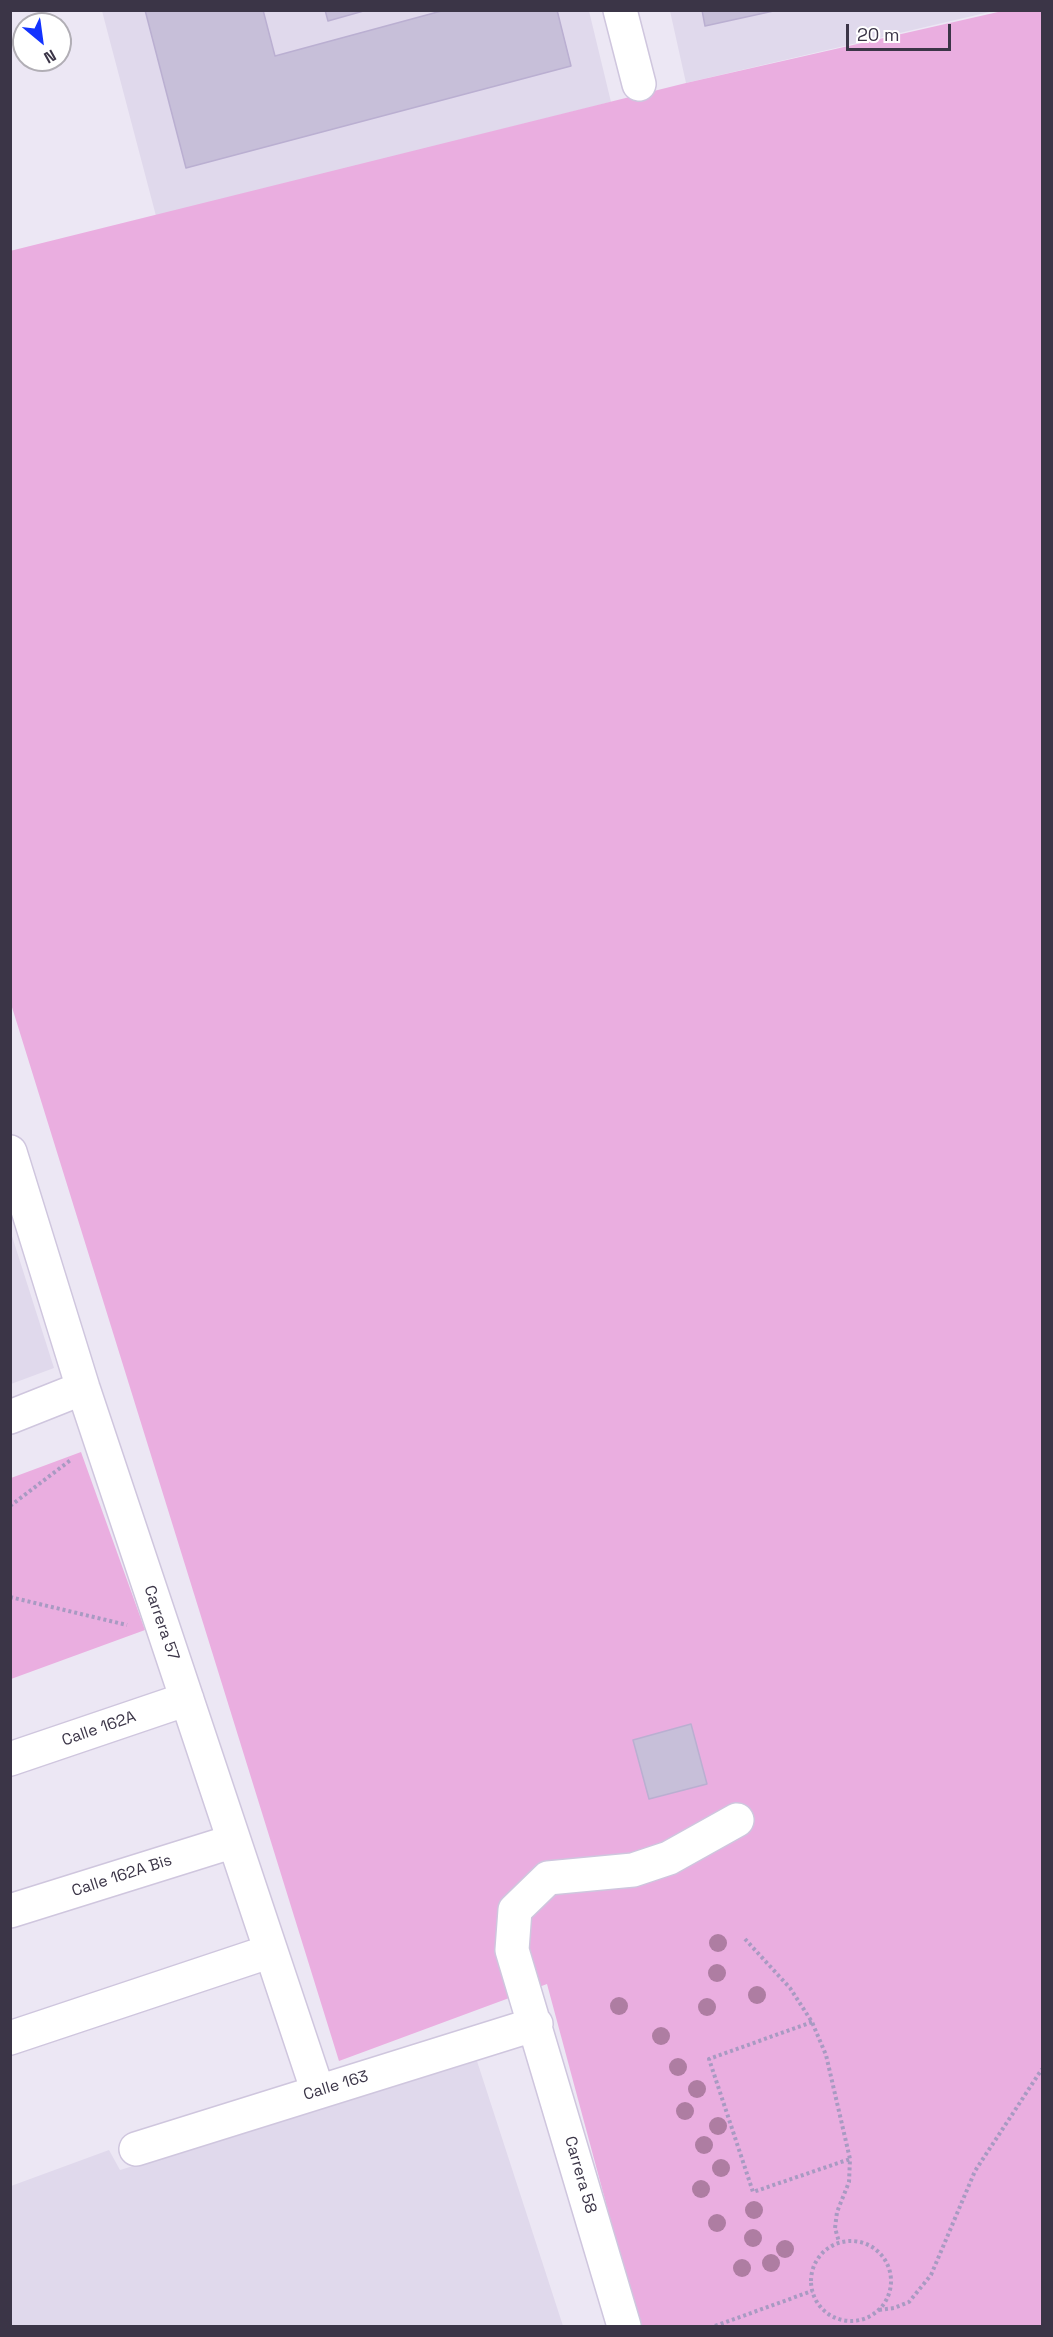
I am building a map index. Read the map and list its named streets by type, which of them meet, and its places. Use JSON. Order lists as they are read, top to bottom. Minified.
{"streets":{"street":["Carrera 57","Calle 162A","Calle 162A Bis","Calle 163","Carrera 58"]},"crossings":[["Carrera 57","Calle 162A"],["Carrera 57","Calle 162A Bis"],["Carrera 57","Calle 163"],["Calle 163","Carrera 58"]],"scale_bar":"20 m","north":"bottom right"}
